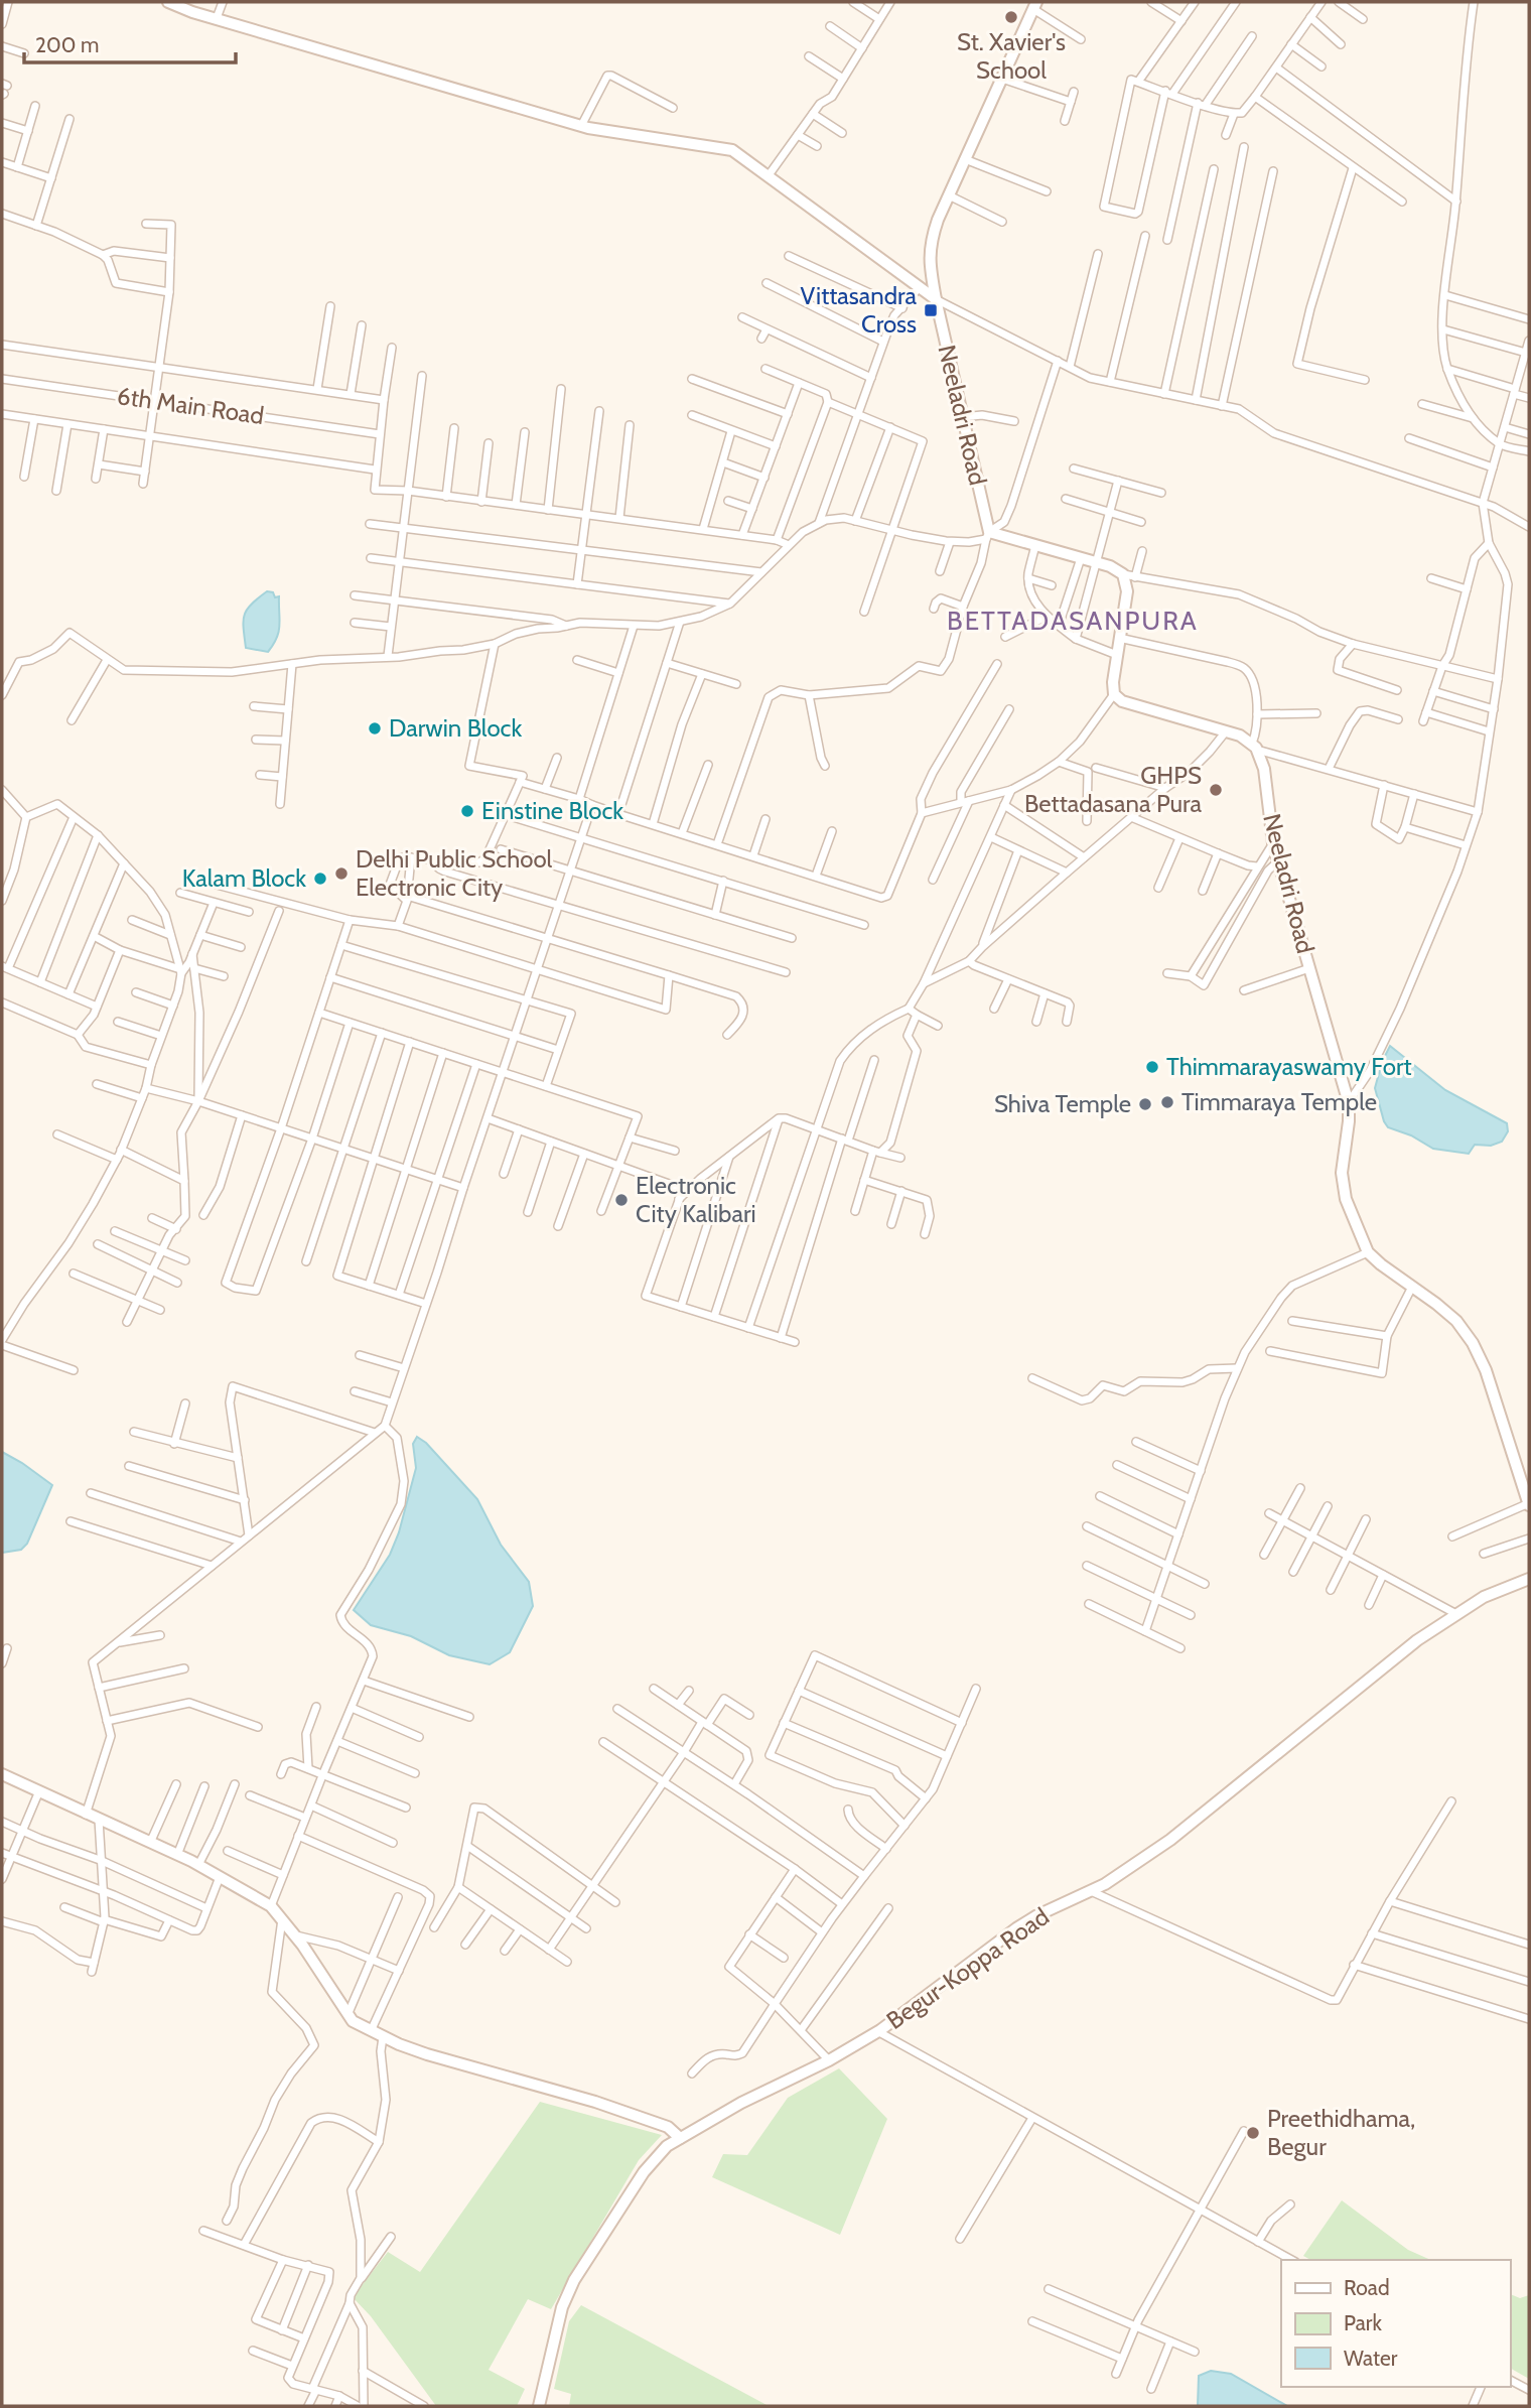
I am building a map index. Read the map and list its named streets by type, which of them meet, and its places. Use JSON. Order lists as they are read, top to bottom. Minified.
{"streets":{"main road":["Neeladri Road","Begur-Koppa Road"],"street":["6th Main Road"]},"districts":["BETTADASANPURA"],"places":{"other":["St. Xavier's School","Darwin Block","GHPS Bettadasana Pura","Einstine Block","Delhi Public School Electronic City","Kalam Block","Thimmarayaswamy Fort","Timmaraya Temple","Shiva Temple","Electronic City Kalibari","Preethidhama, Begur"],"transit":["Vittasandra Cross"]},"legend":["Road","Park","Water"],"scale_bar":"200 m"}
